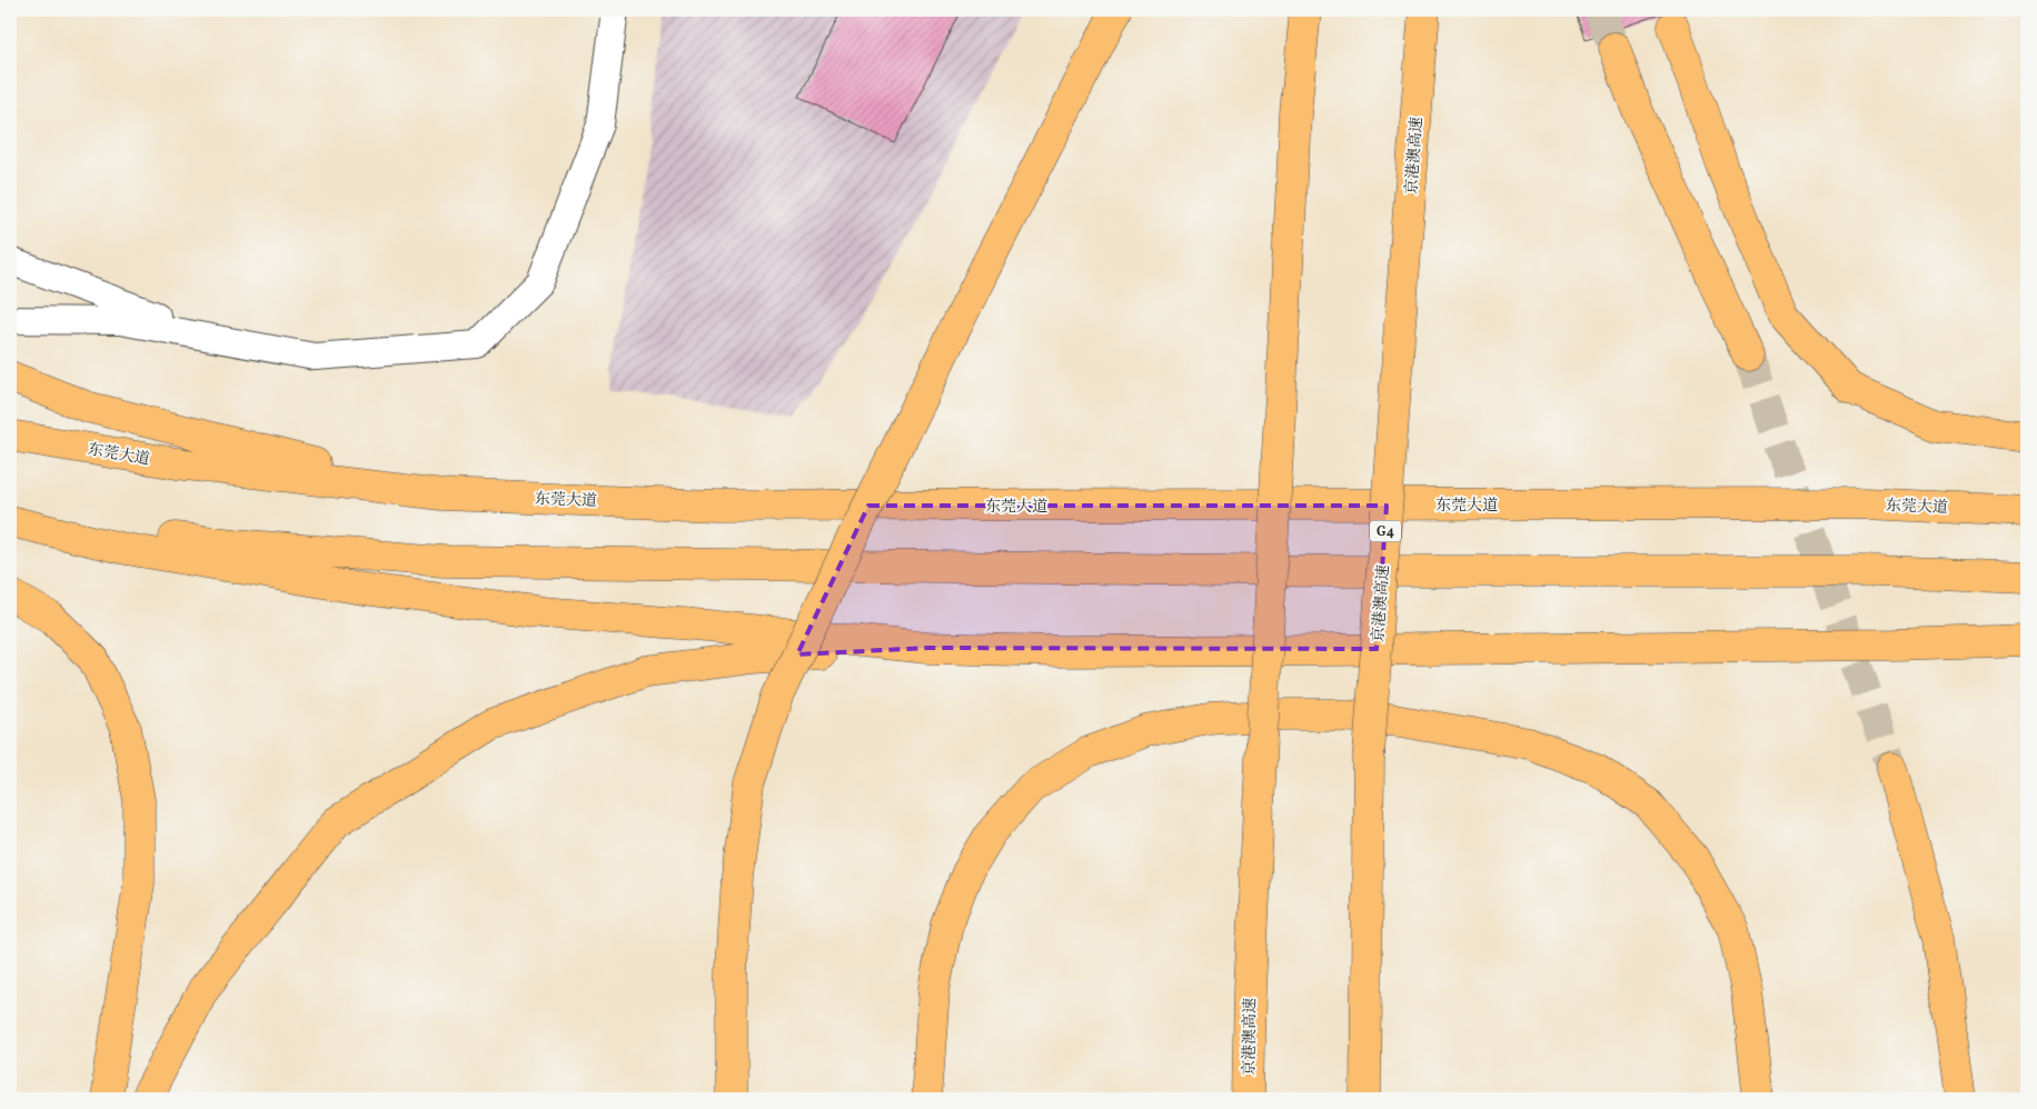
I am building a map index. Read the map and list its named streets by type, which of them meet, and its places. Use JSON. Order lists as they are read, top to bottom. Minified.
{"streets":{"highway":["京港澳高速","东莞大道","G4"]}}
